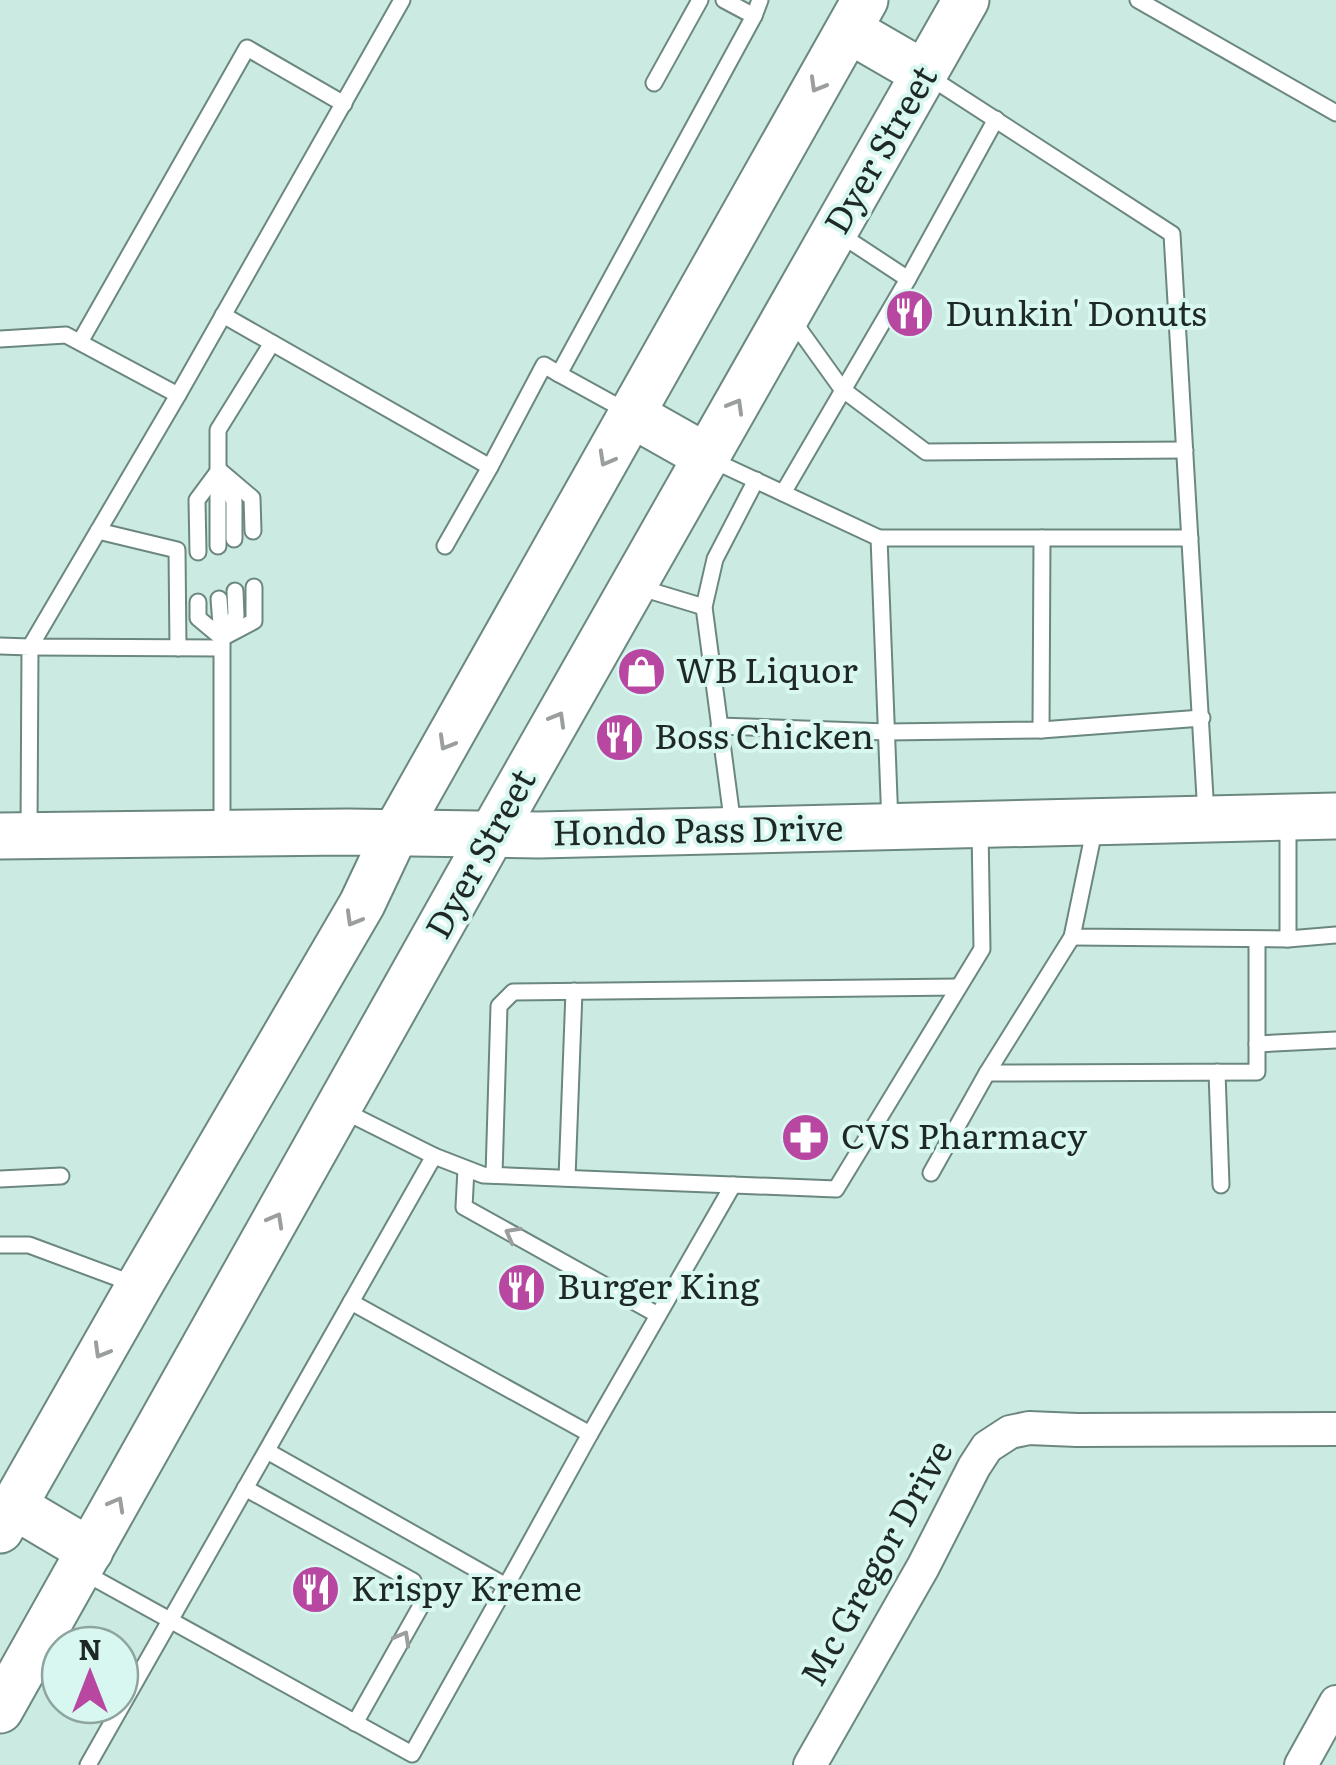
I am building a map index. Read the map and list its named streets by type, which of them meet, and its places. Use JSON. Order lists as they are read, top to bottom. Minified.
{"streets":{"main road":["Dyer Street","Hondo Pass Drive"],"street":["Mc Gregor Drive"]},"crossings":[["Dyer Street","Hondo Pass Drive"]],"places":{"restaurant":["Dunkin' Donuts","Boss Chicken","Burger King","Krispy Kreme"],"shop":["WB Liquor"],"pharmacy":["CVS Pharmacy"]},"north":"top"}
